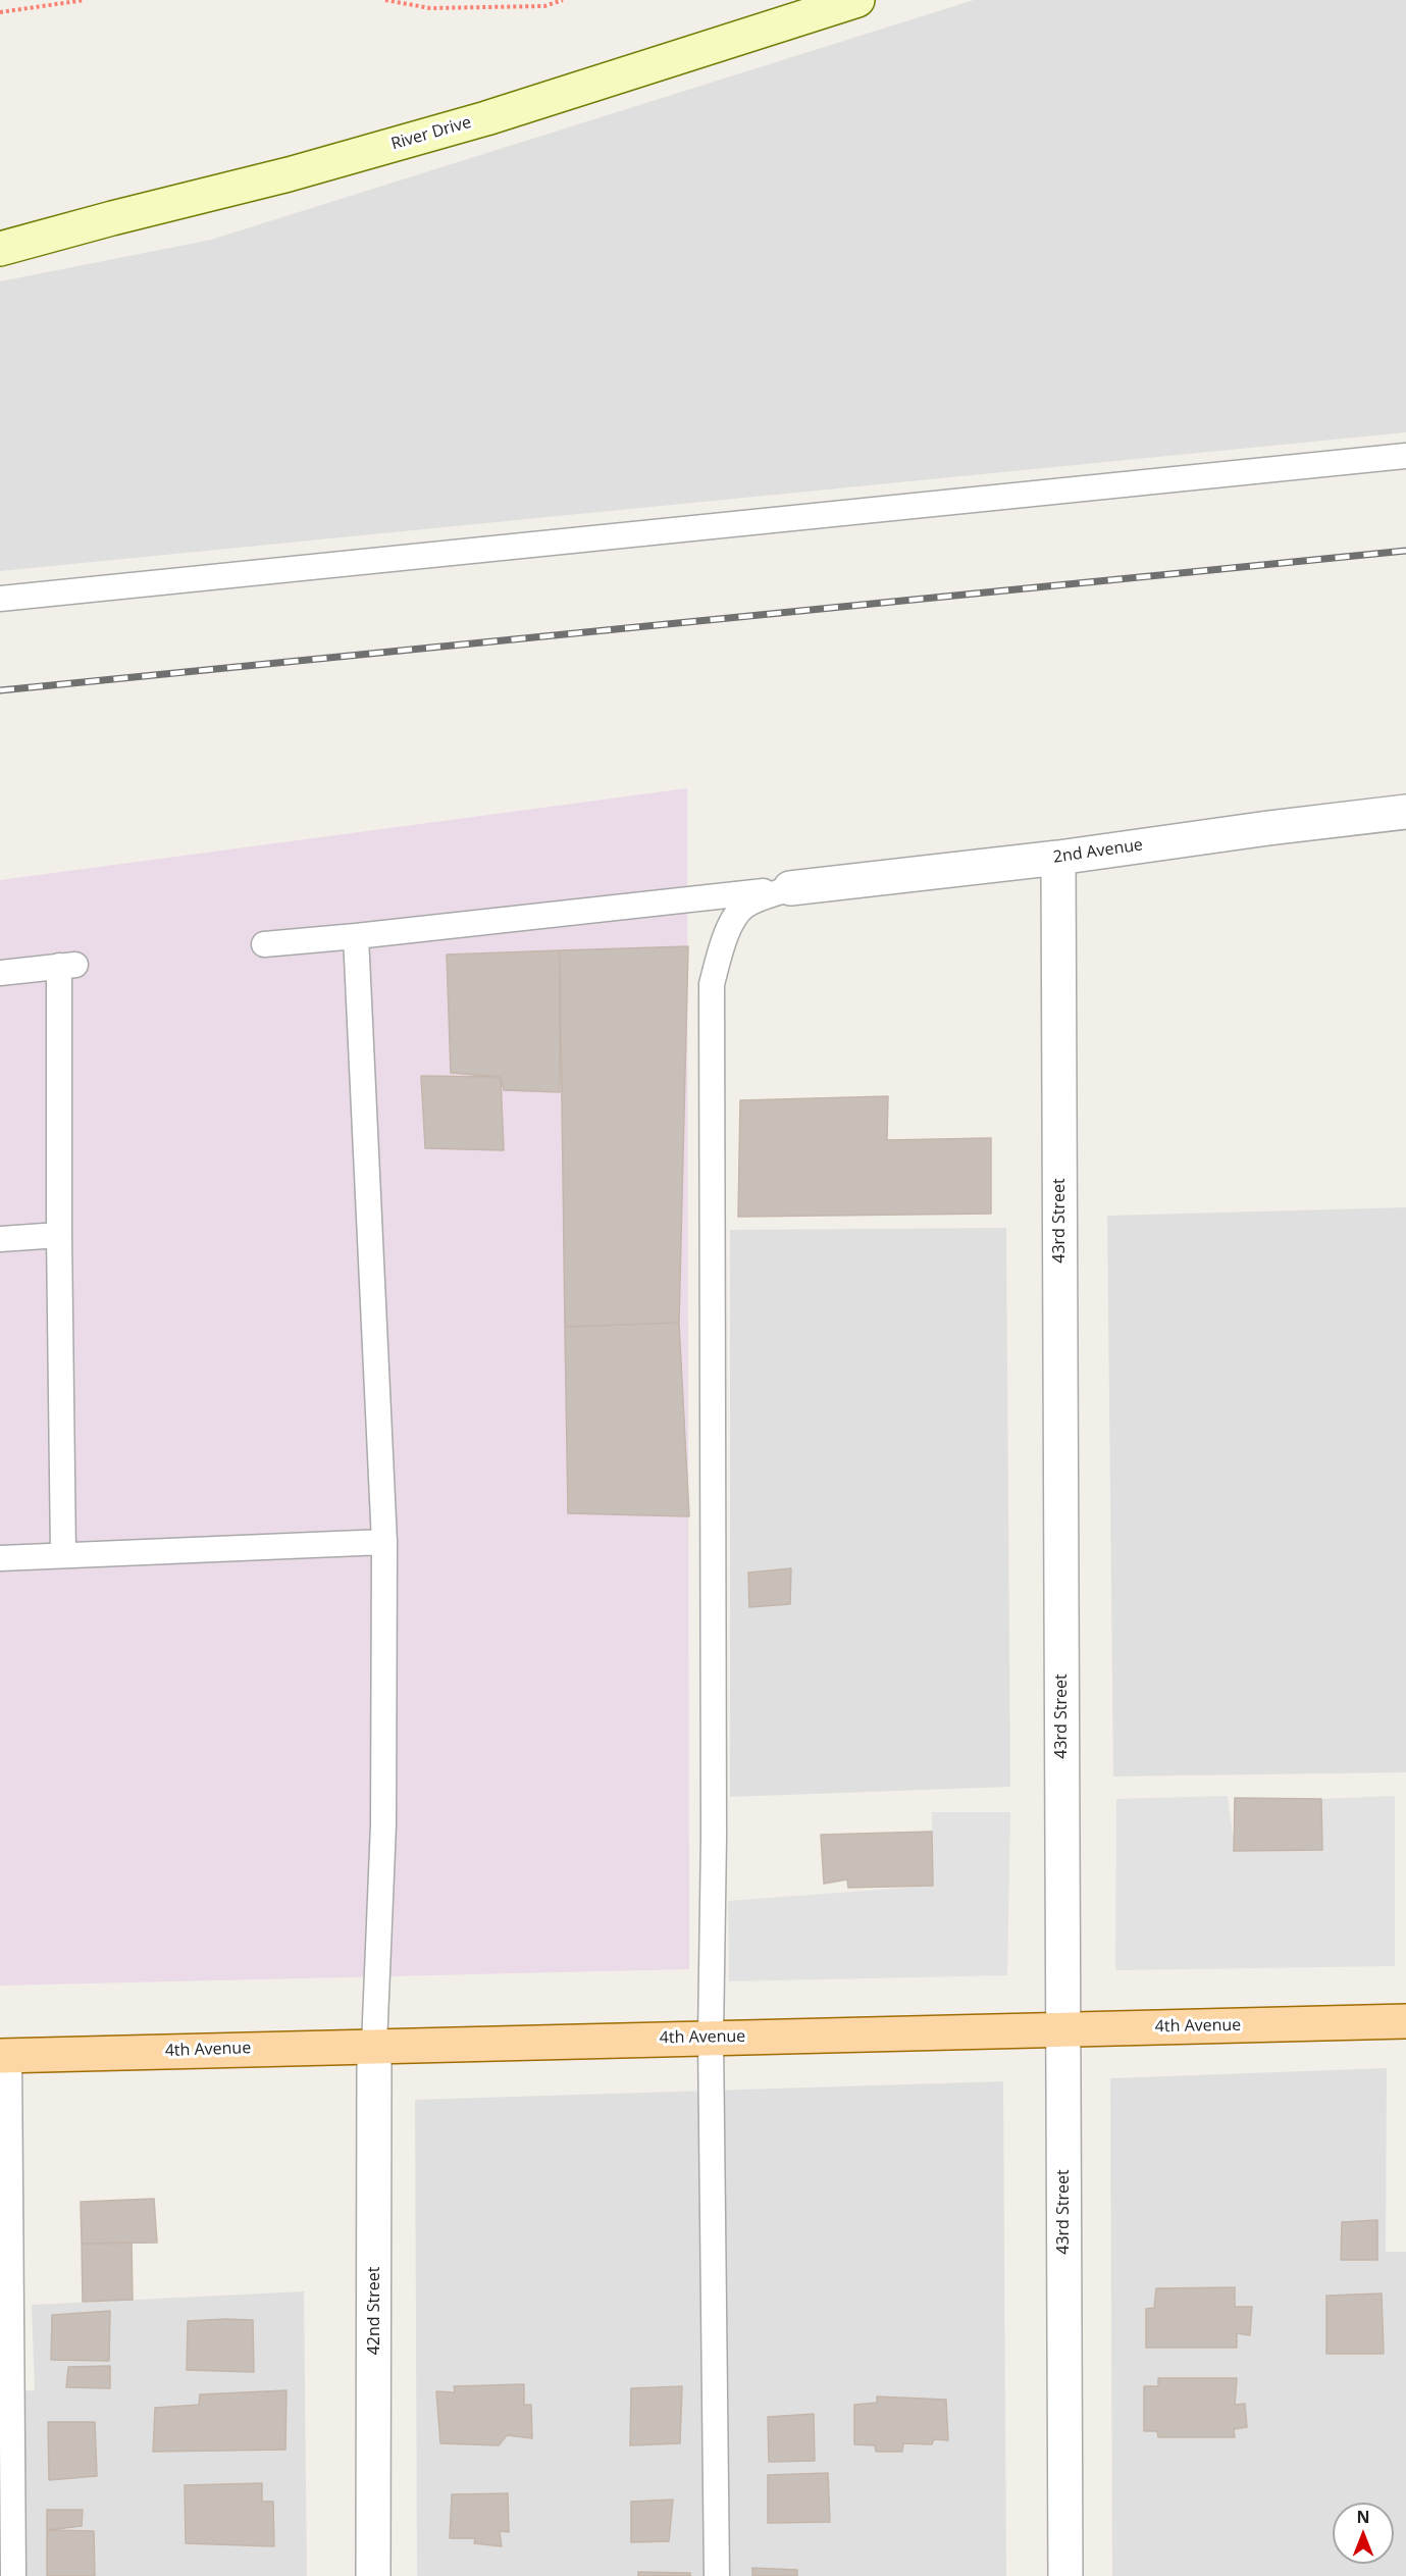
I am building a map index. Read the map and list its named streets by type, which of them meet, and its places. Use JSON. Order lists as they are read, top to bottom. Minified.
{"streets":{"main road":["4th Avenue"],"street":["River Drive","2nd Avenue","43rd Street","42nd Street"]},"crossings":[["2nd Avenue","43rd Street"],["43rd Street","4th Avenue"],["4th Avenue","42nd Street"]],"north":"top"}
